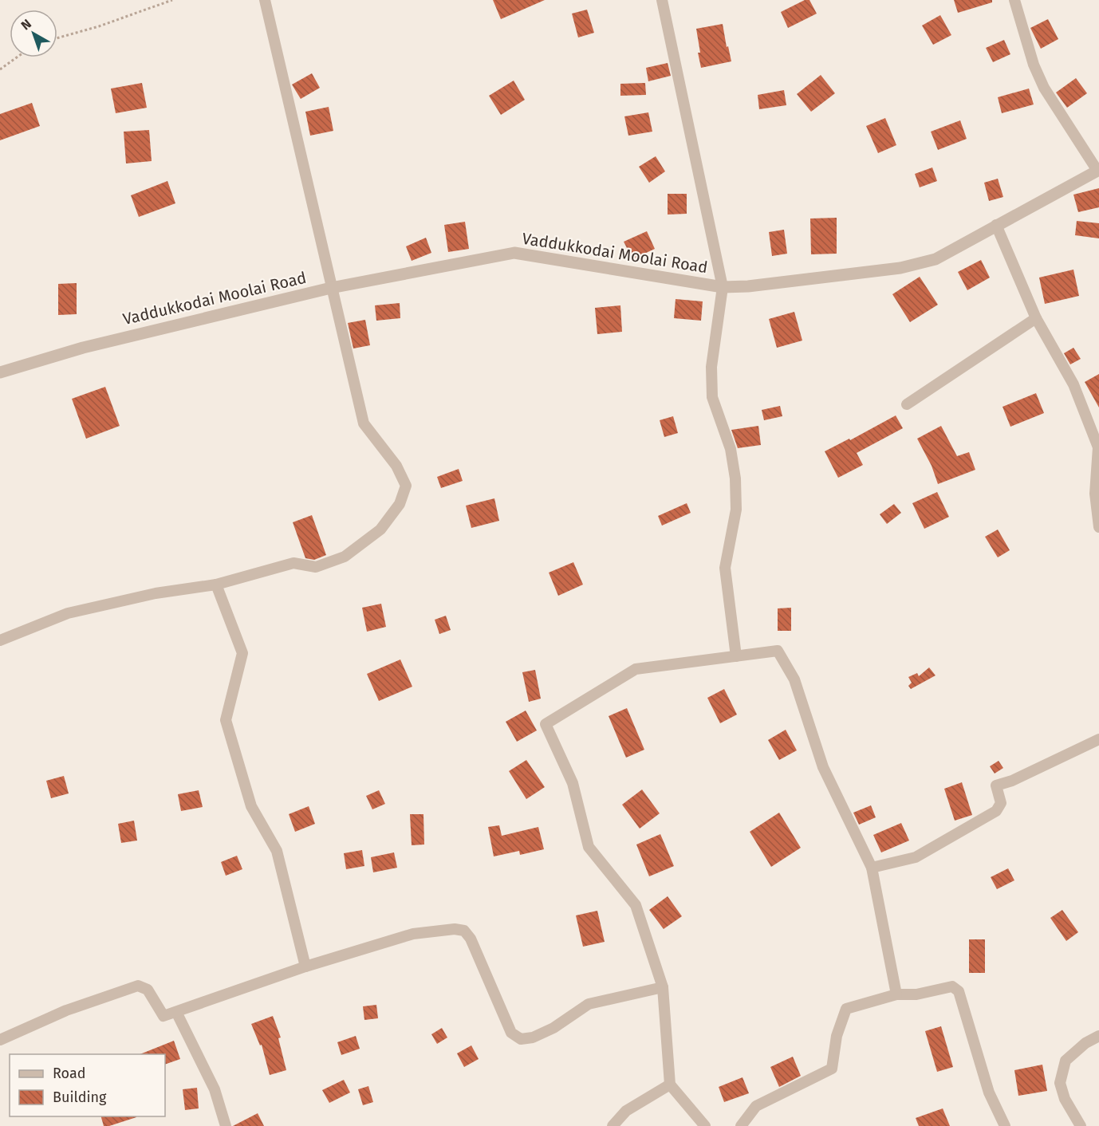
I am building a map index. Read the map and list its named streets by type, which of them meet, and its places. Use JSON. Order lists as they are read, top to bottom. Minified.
{"streets":{"street":["Vaddukkodai Moolai Road"]},"legend":["Road","Building"],"north":"top left"}
